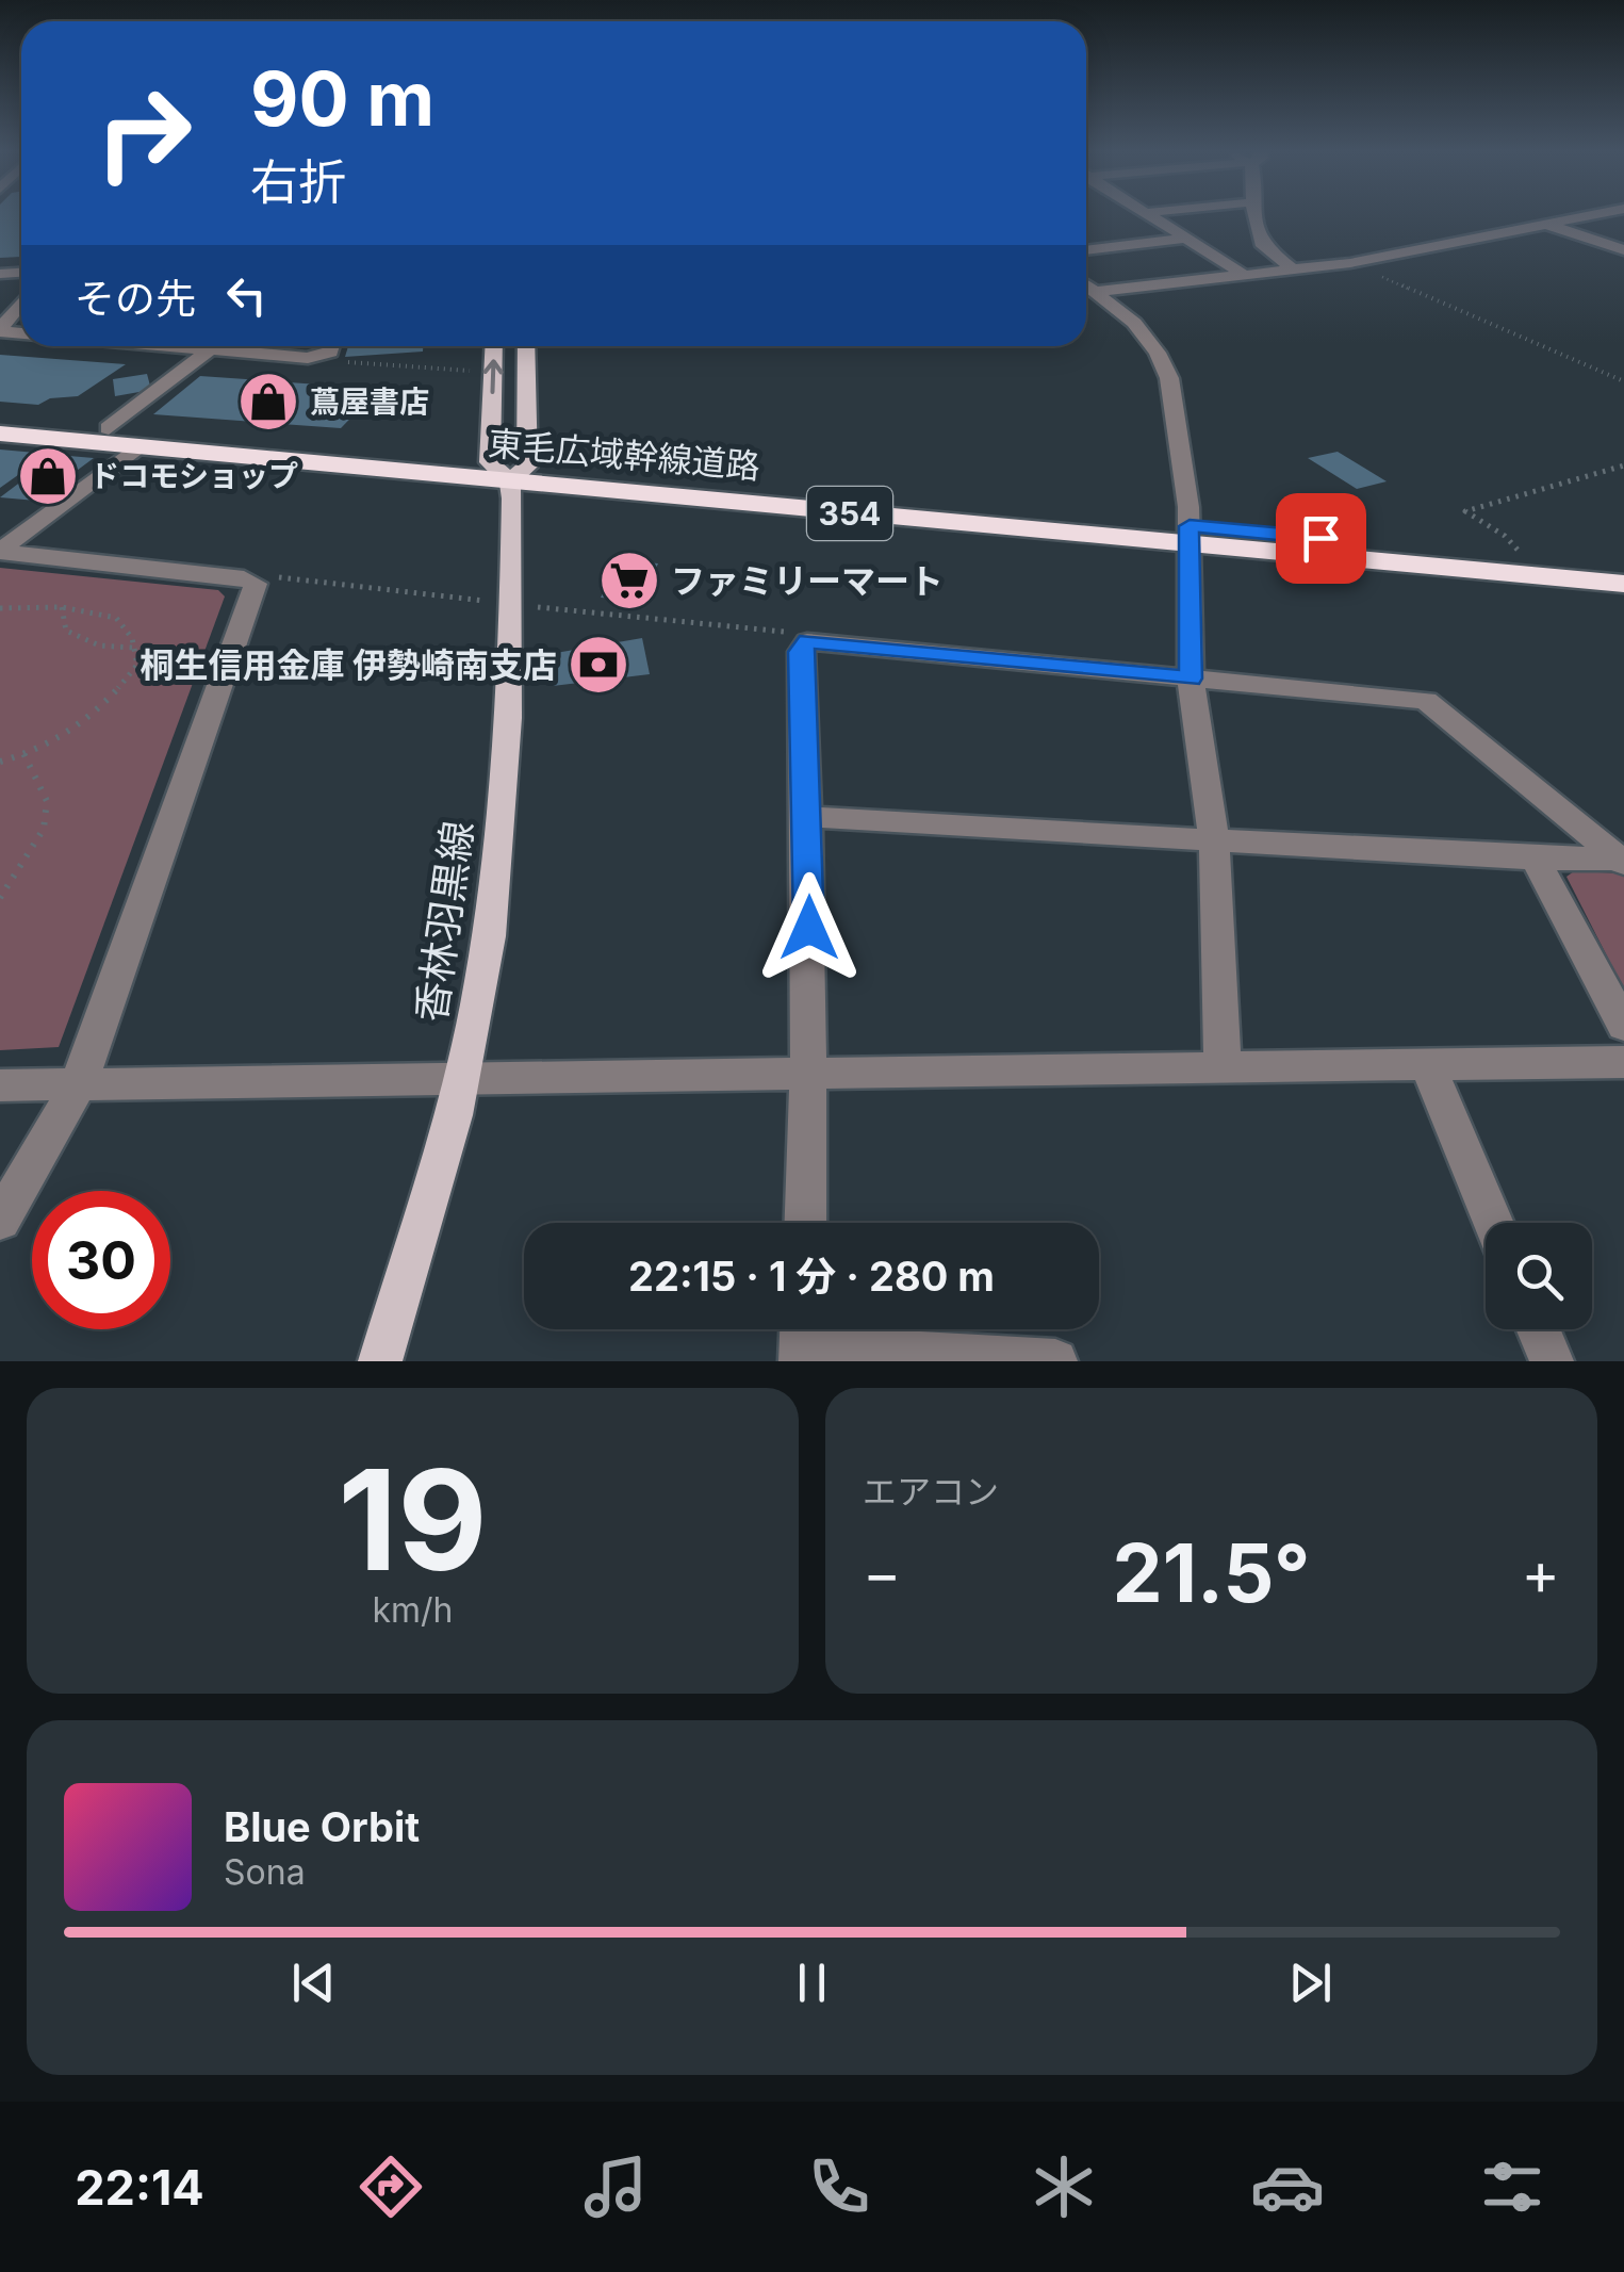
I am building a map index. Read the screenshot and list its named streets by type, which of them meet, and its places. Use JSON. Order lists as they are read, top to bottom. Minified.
{"streets":{"highway":["東毛広域幹線道路","354"],"main road":["香林羽黒線"]},"crossings":[["東毛広域幹線道路","香林羽黒線"]],"places":{"shop":["蔦屋書店","ドコモショップ"],"supermarket":["ファミリーマート"],"bank":["桐生信用金庫 伊勢崎南支店"]},"page":{"turn":["90 m","右折"],"then":"その先","limit":"30","trip":"22:15 · 1 分 · 280 m","tile":[["19","km/h"],"エアコン"],"heat":["−","21.5°","+"],"song":["Blue Orbit","Sona"],"tabs":"22:14"}}
